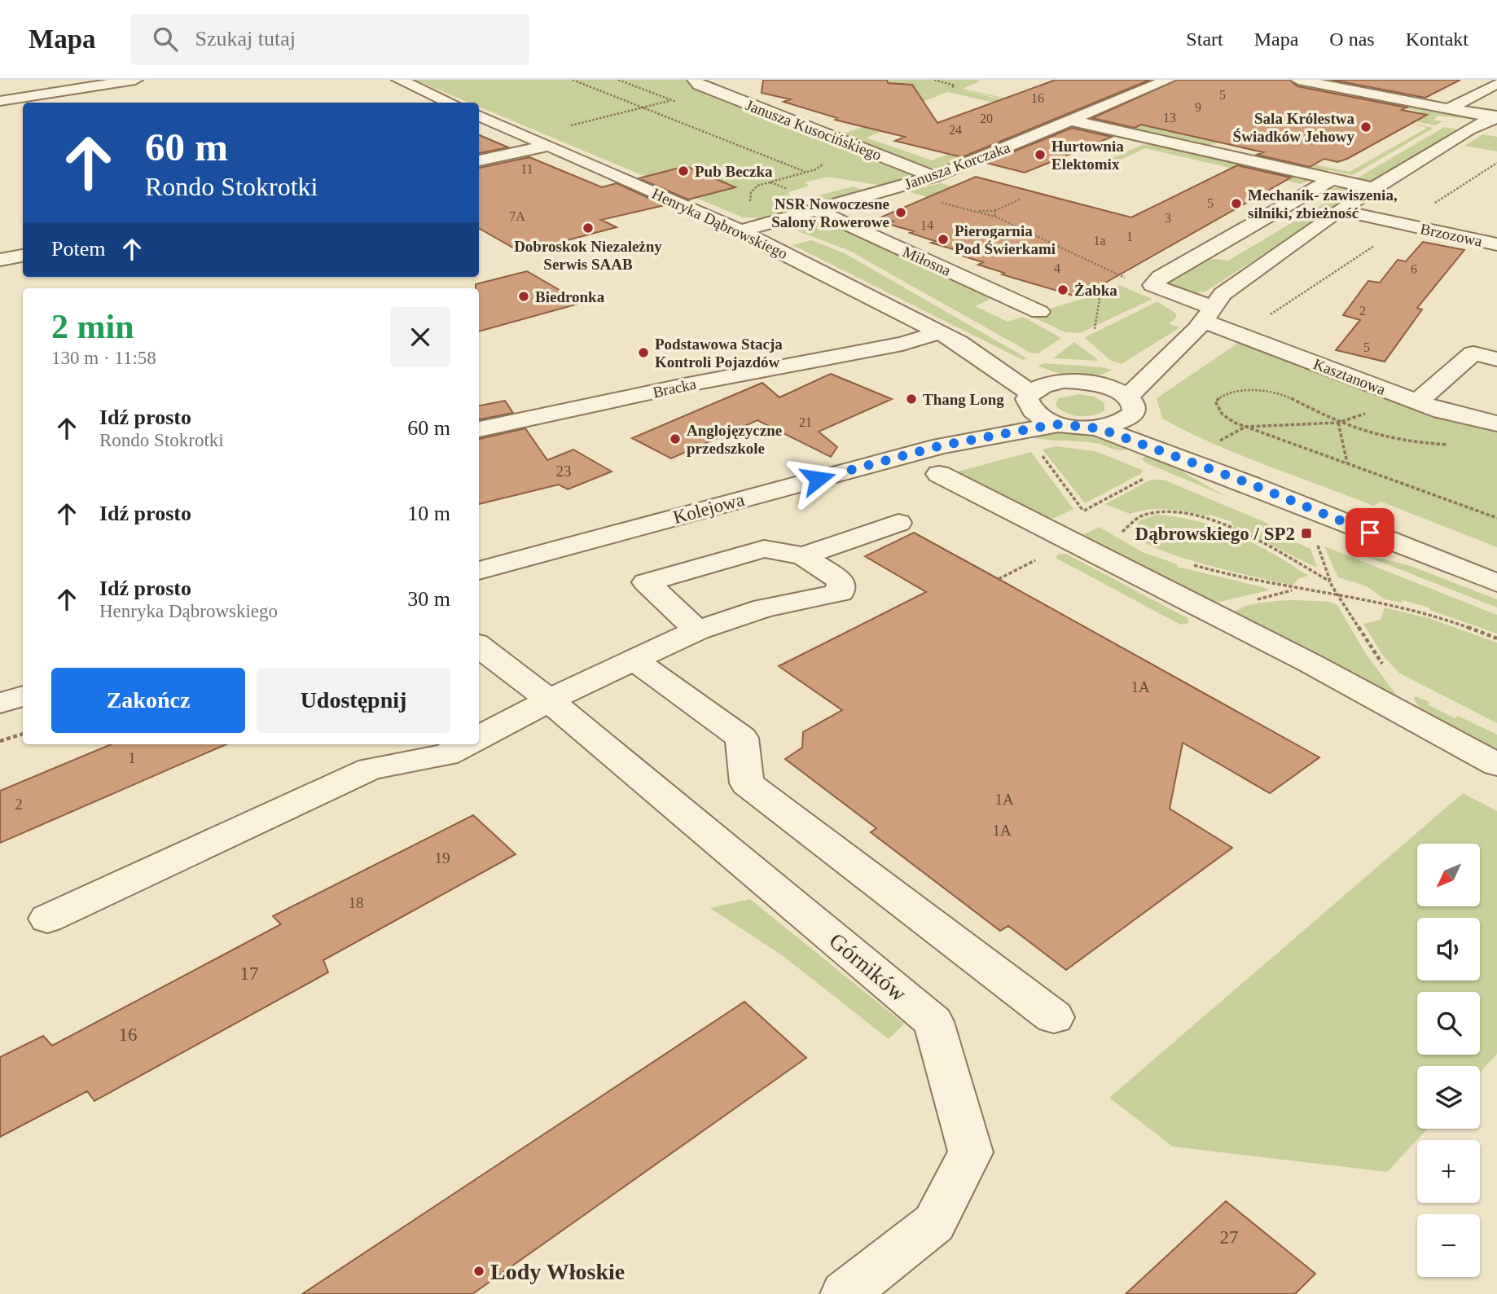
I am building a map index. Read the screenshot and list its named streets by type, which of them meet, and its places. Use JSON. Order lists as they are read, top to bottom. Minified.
{"streets":{"street":["Janusza Kusocińskiego","Janusza Korczaka","Henryka Dąbrowskiego","Brzozowa","Miłosna","Kasztanowa","Bracka","Kolejowa","Górników"]},"crossings":[["Janusza Kusocińskiego","Janusza Korczaka"],["Janusza Korczaka","Henryka Dąbrowskiego"],["Janusza Korczaka","Miłosna"],["Henryka Dąbrowskiego","Bracka"],["Henryka Dąbrowskiego","Kolejowa"]],"places":{"other":["Sala Królestwa Świadków Jehowy","Hurtownia Elektomix","Pub Beczka","Mechanik- zawiszenia, silniki, zbieżność","NSR Nowoczesne Salony Rowerowe","Dobroskok Niezależny Serwis SAAB","Pierogarnia Pod Świerkami","Żabka","Biedronka","Podstawowa Stacja Kontroli Pojazdów","Thang Long","Anglojęzyczne przedszkole","Lody Włoskie"],"transit":["Dąbrowskiego / SP2"]},"house_numbers":["5","16","9","13","20","24","11","5","7A","3","14","1","1a","4","6","2","5","21","23","1A","1","1A","2","1A","19","18","17","16","27"],"north":"bottom left","page":{"header":"Mapa","search":"Szukaj tutaj","nav":["Start","Mapa","O nas","Kontakt"],"turn":["60 m","Rondo Stokrotki"],"then":"Potem","heading":["2 min","130 m · 11:58"],"list":[{"name":"Idź prosto","note":"Rondo Stokrotki","value":"60 m"},{"name":"Idź prosto","value":"10 m"},{"name":"Idź prosto","note":"Henryka Dąbrowskiego","value":"30 m"}],"buttons":["Zakończ","Udostępnij"],"map_buttons":["+","−"]}}
